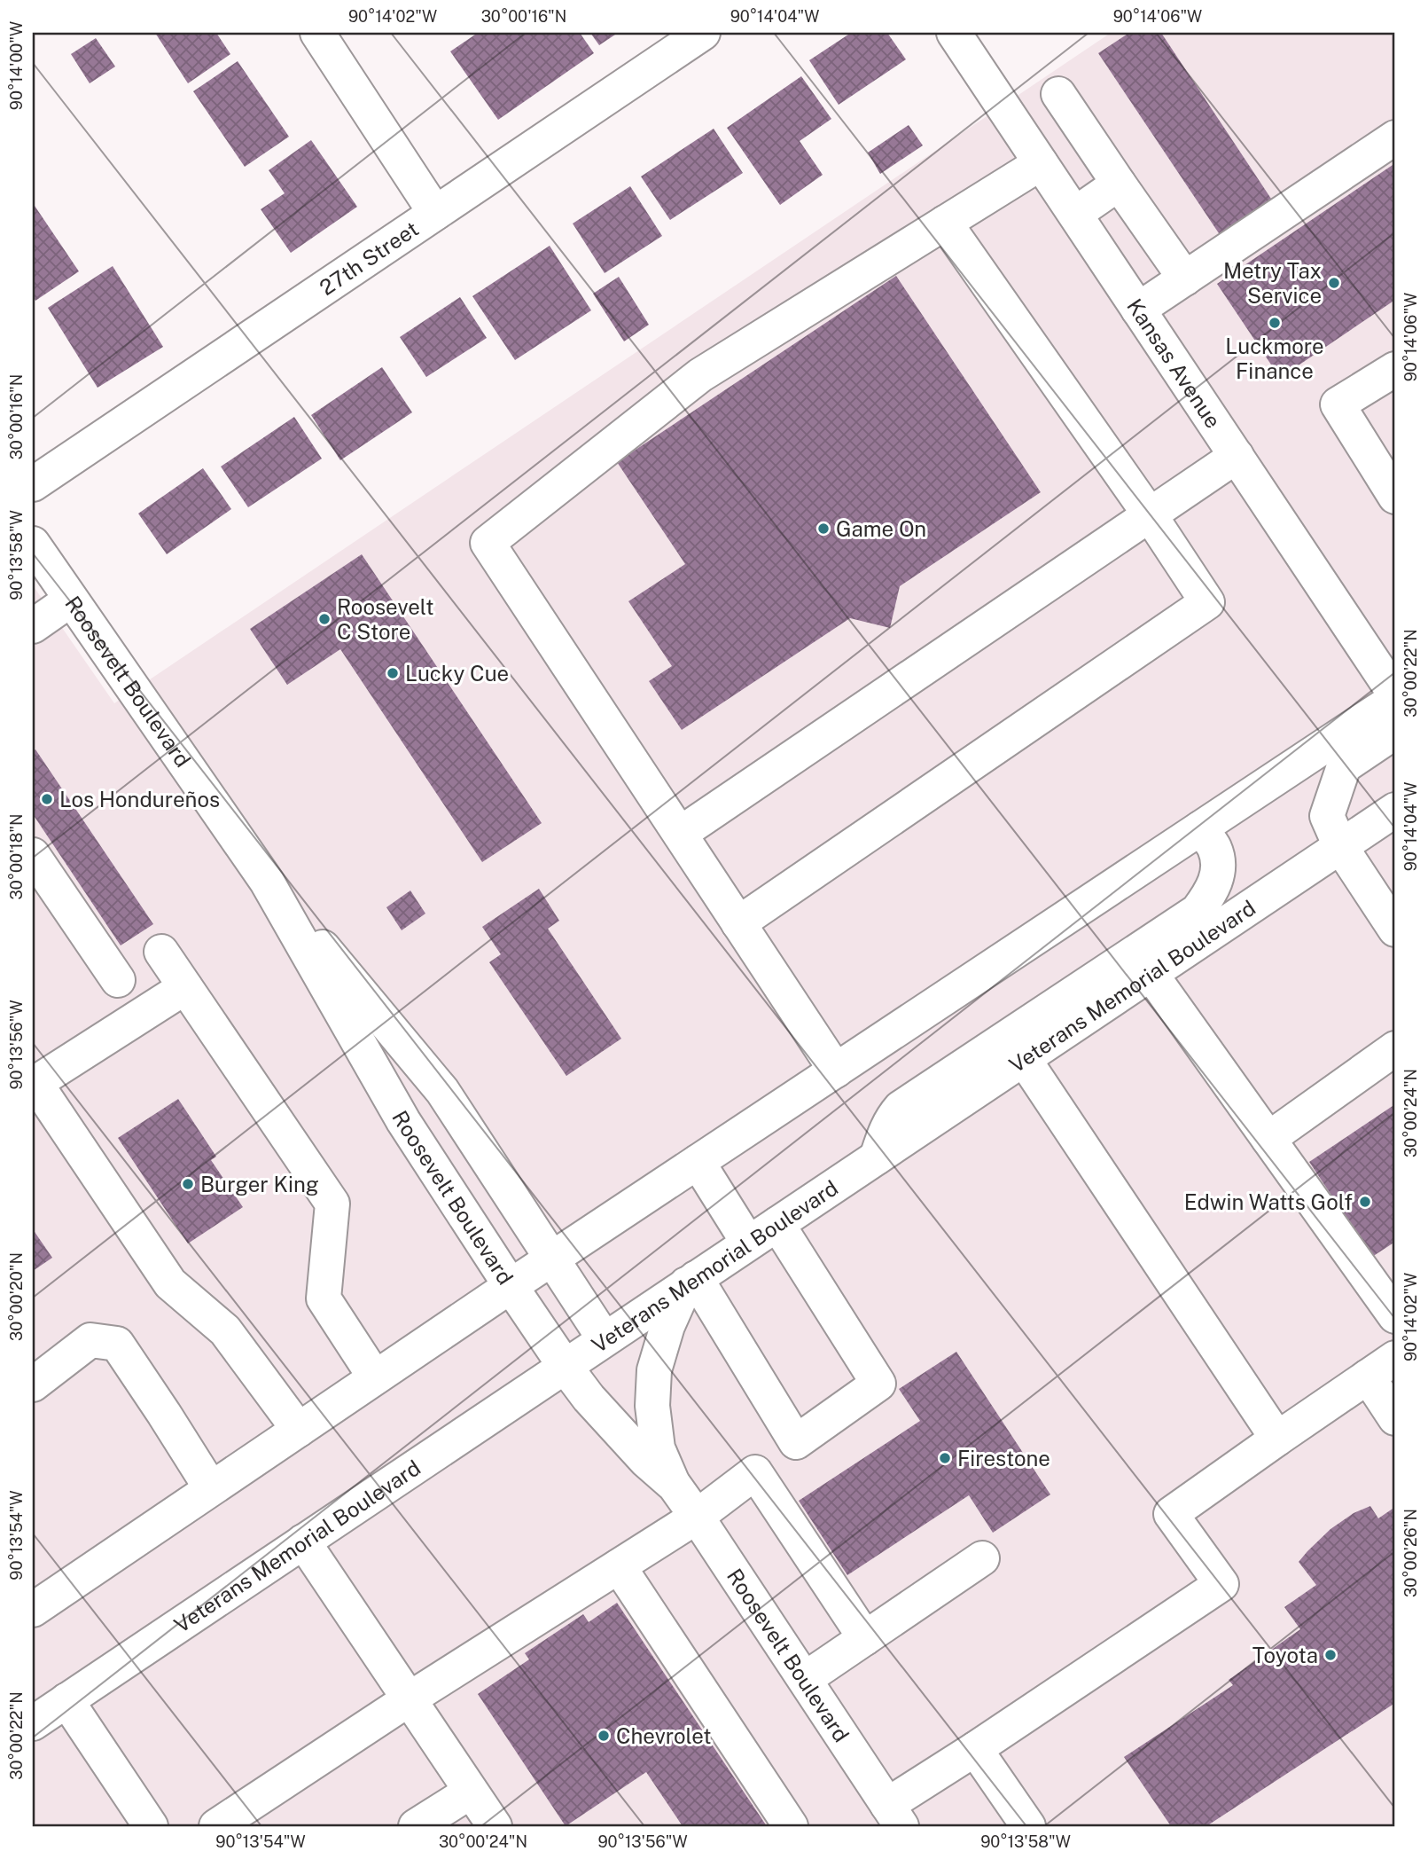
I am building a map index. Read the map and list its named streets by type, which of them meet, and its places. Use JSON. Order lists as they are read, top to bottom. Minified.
{"streets":{"street":["27th Street","Kansas Avenue","Roosevelt Boulevard","Veterans Memorial Boulevard"]},"crossings":[["Roosevelt Boulevard","Veterans Memorial Boulevard"]],"places":["Metry Tax Service","Luckmore Finance","Game On","Roosevelt C Store","Lucky Cue","Los Hondureños","Burger King","Edwin Watts Golf","Firestone","Toyota","Chevrolet"],"coordinates":["90°14'02\"W","30°00'16\"N","90°14'04\"W","90°14'06\"W","90°14'00\"W","90°13'58\"W","30°00'22\"N","30°00'18\"N","90°13'56\"W","30°00'24\"N","30°00'20\"N","90°13'54\"W","30°00'26\"N"]}
